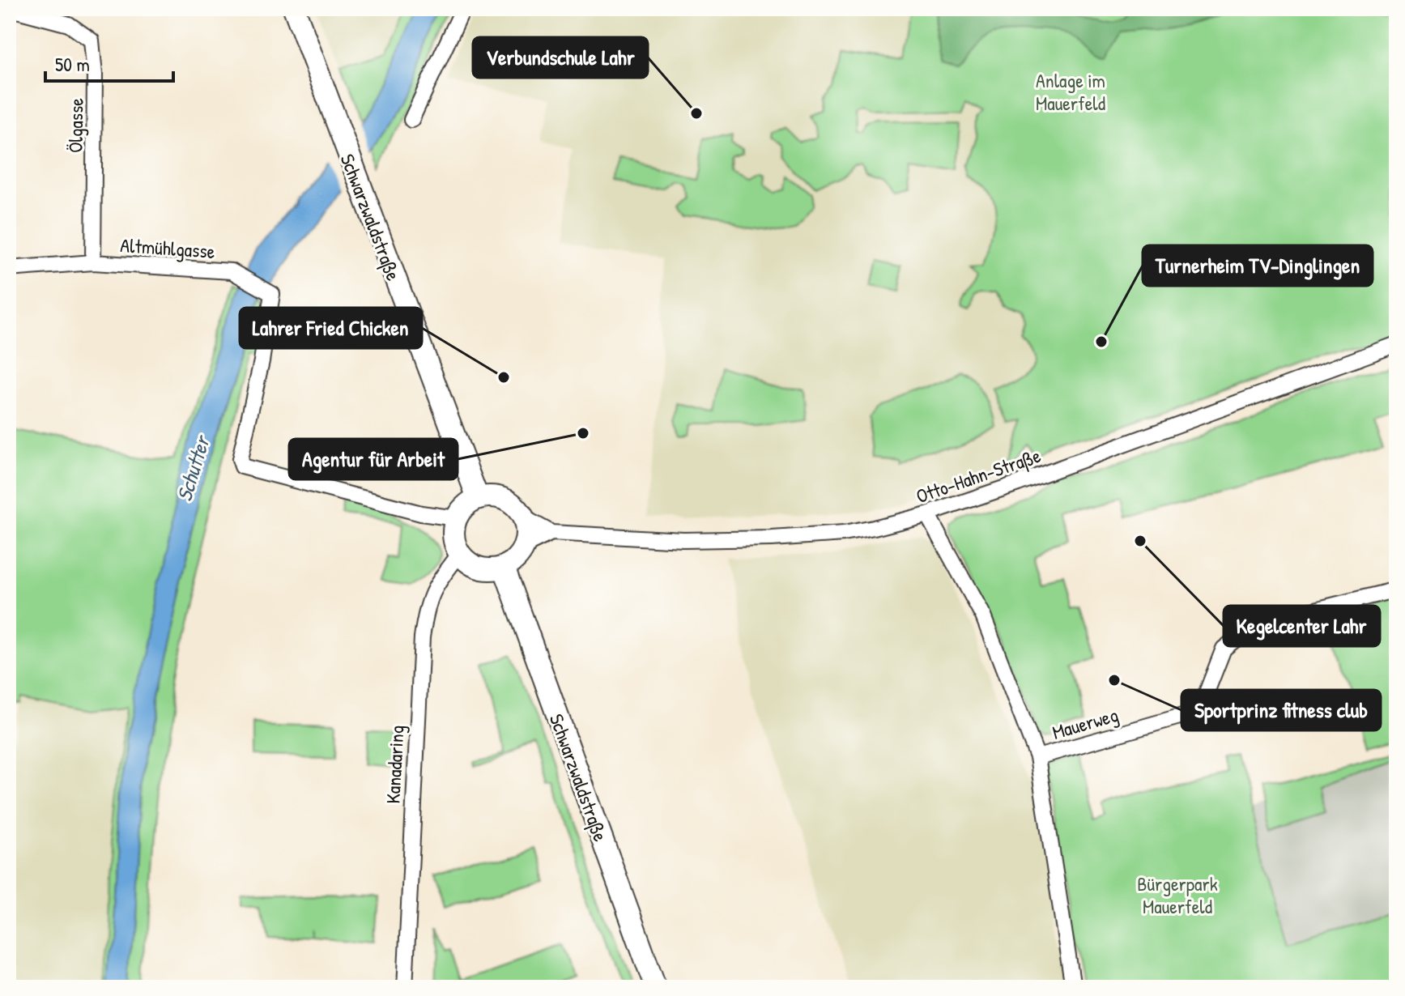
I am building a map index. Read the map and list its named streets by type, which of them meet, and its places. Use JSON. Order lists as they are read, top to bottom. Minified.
{"streets":{"street":["Ölgasse","Schwarzwaldstraße","Altmühlgasse","Otto-Hahn-Straße","Mauerweg","Kanadaring"]},"crossings":[["Ölgasse","Altmühlgasse"],["Schwarzwaldstraße","Altmühlgasse"],["Schwarzwaldstraße","Otto-Hahn-Straße"],["Schwarzwaldstraße","Kanadaring"],["Altmühlgasse","Otto-Hahn-Straße"],["Altmühlgasse","Kanadaring"],["Otto-Hahn-Straße","Mauerweg"],["Otto-Hahn-Straße","Kanadaring"]],"water":["Schutter"],"parks":["Anlage im Mauerfeld","Bürgerpark Mauerfeld"],"places":["Verbundschule Lahr","Turnerheim TV-Dinglingen","Lahrer Fried Chicken","Agentur für Arbeit","Kegelcenter Lahr","Sportprinz fitness club"],"scale_bar":"50 m"}
